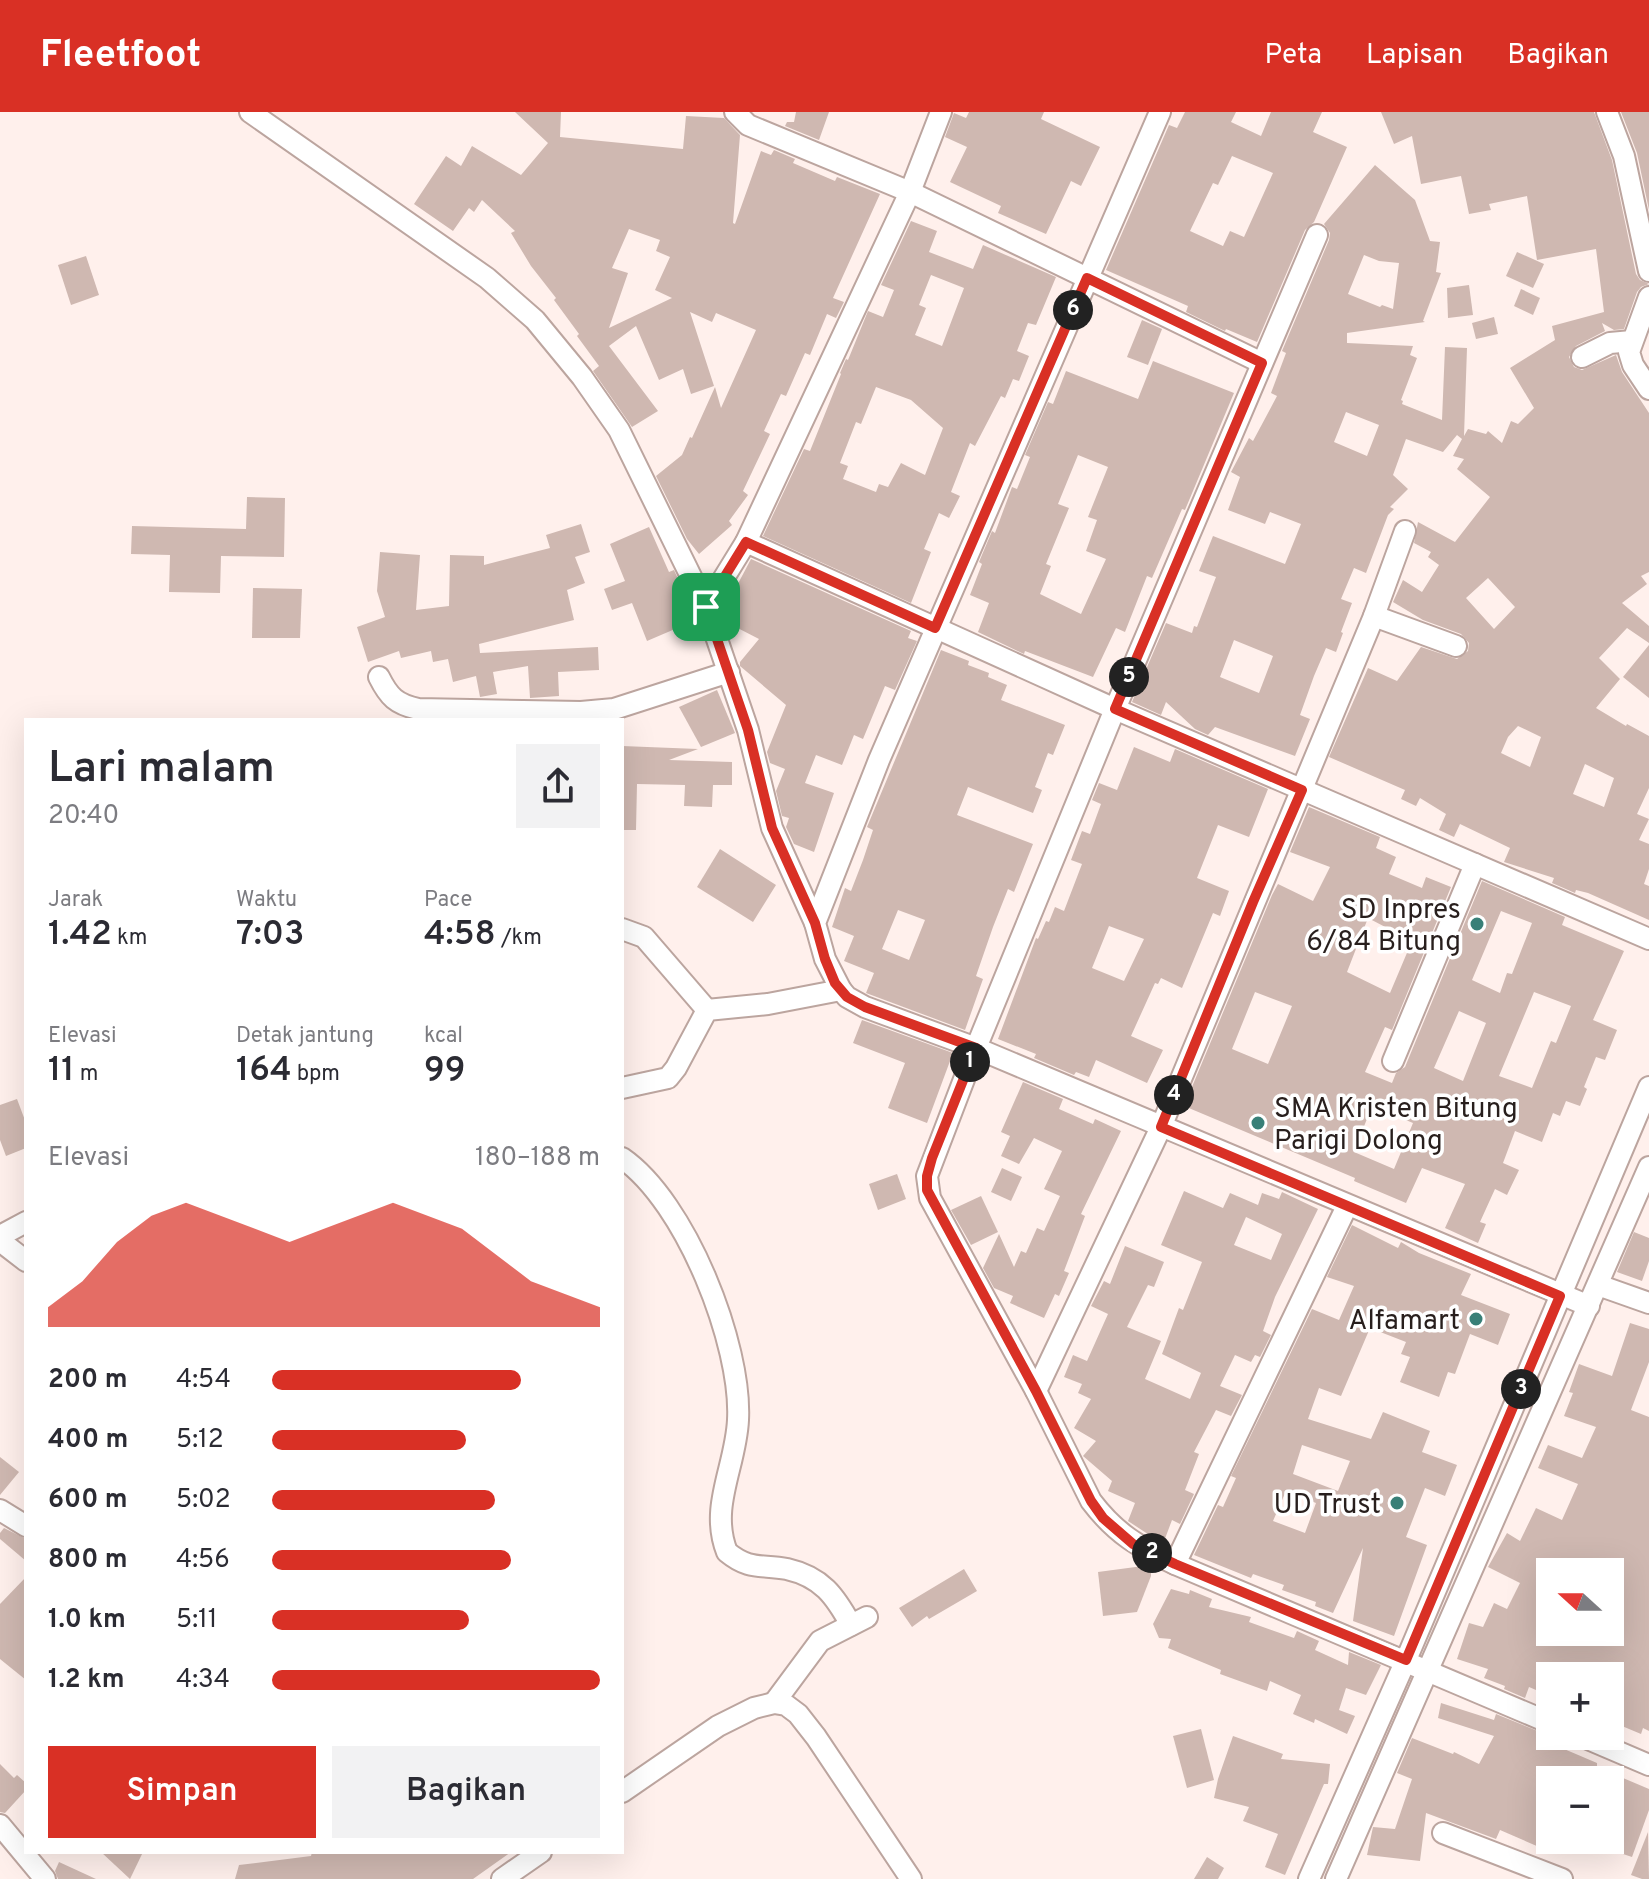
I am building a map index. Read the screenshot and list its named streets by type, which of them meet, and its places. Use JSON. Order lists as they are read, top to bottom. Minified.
{"places":["SD Inpres 6/84 Bitung","SMA Kristen Bitung Parigi Dolong","Alfamart","UD Trust"],"north":"left","page":{"header":"Fleetfoot","nav":["Peta","Lapisan","Bagikan"],"pins":["6","5","1","4","3","2"],"heading":["Lari malam","20:40"],"stats":[["Jarak","1.42 km"],["Waktu","7:03"],["Pace","4:58 /km"],["Elevasi","11 m"],["Detak jantung","164 bpm"],["kcal","99"]],"chart":["Elevasi","180–188 m"],"list":[{"name":"200 m","note":"4:54"},{"name":"400 m","note":"5:12"},{"name":"600 m","note":"5:02"},{"name":"800 m","note":"4:56"},{"name":"1.0 km","note":"5:11"},{"name":"1.2 km","note":"4:34"}],"map_buttons":["+","−"],"buttons":["Simpan","Bagikan"]}}
